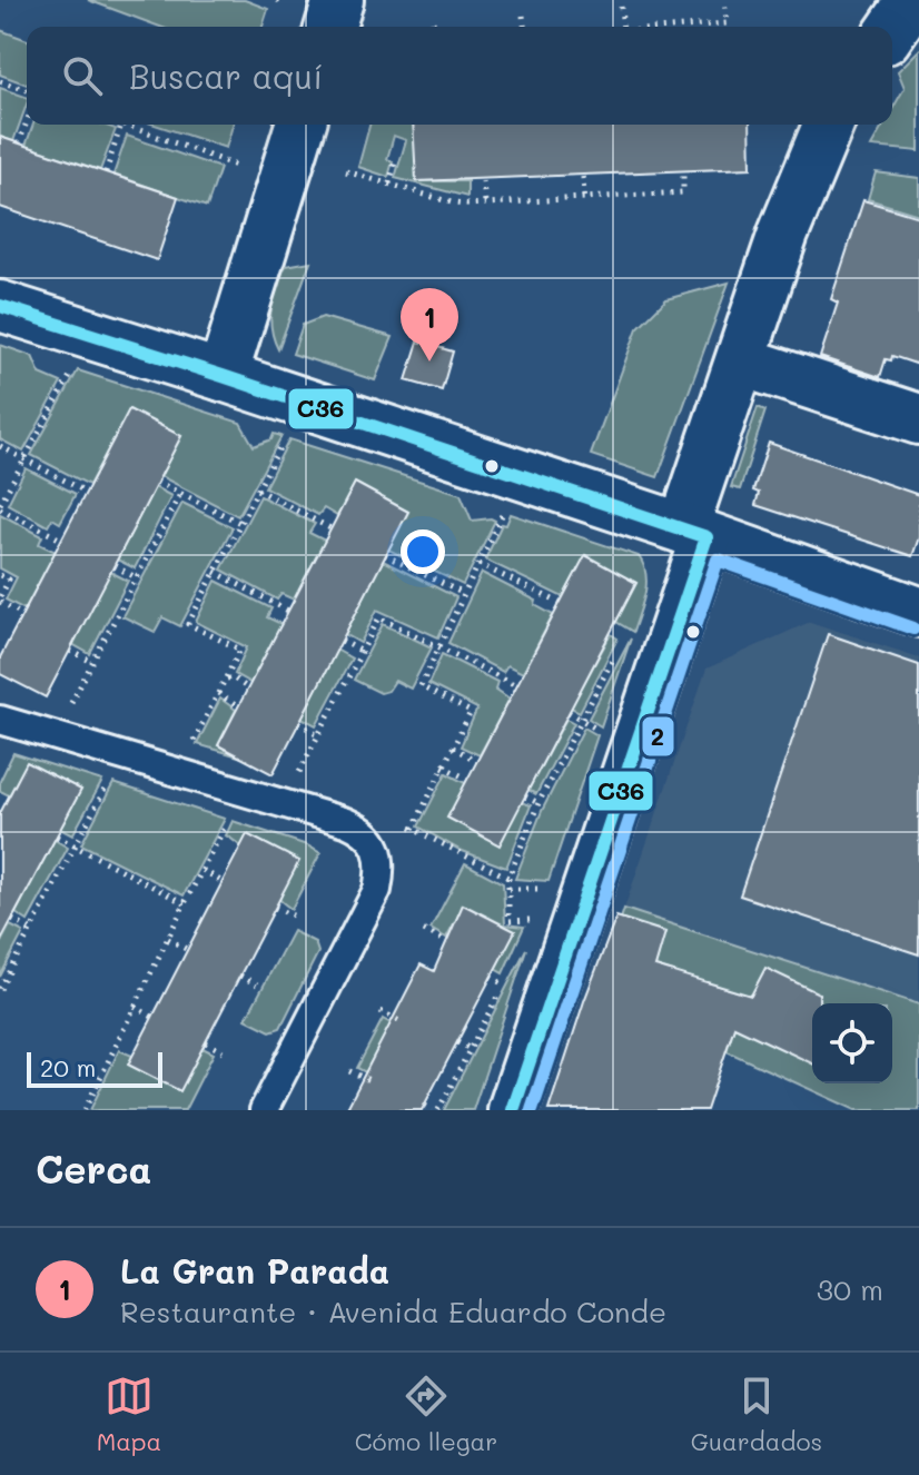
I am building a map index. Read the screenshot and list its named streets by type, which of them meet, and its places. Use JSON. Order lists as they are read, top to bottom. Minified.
{"lines":["transit line C36","transit line 2"],"scale_bar":"20 m","page":{"search":"Buscar aquí","pins":"1","scale":"20 m","heading":"Cerca","list":[{"mark":"1","name":"La Gran Parada","note":"Restaurante · Avenida Eduardo Conde","value":"30 m"}],"nav":["Mapa","Cómo llegar","Guardados"]}}
